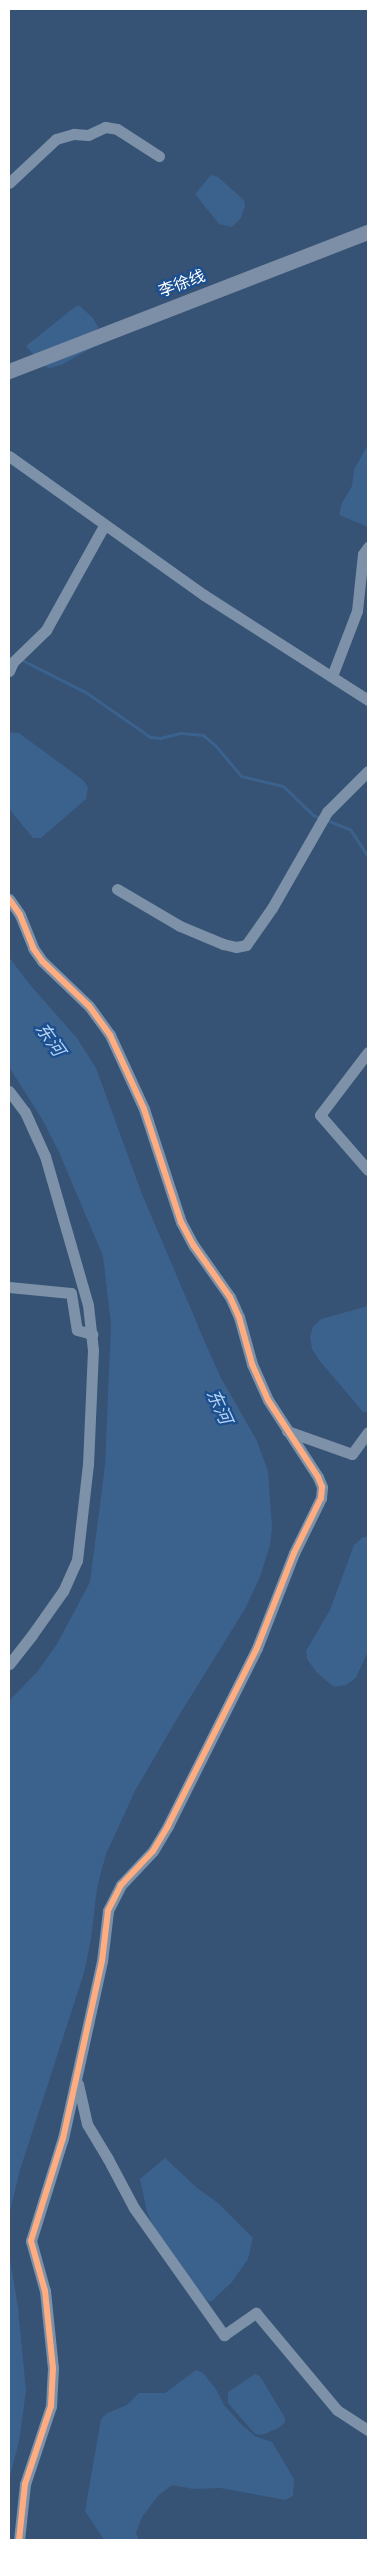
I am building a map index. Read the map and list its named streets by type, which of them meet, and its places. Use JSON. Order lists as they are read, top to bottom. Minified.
{"streets":{"main road":["李徐线"]},"water":["东河"]}
